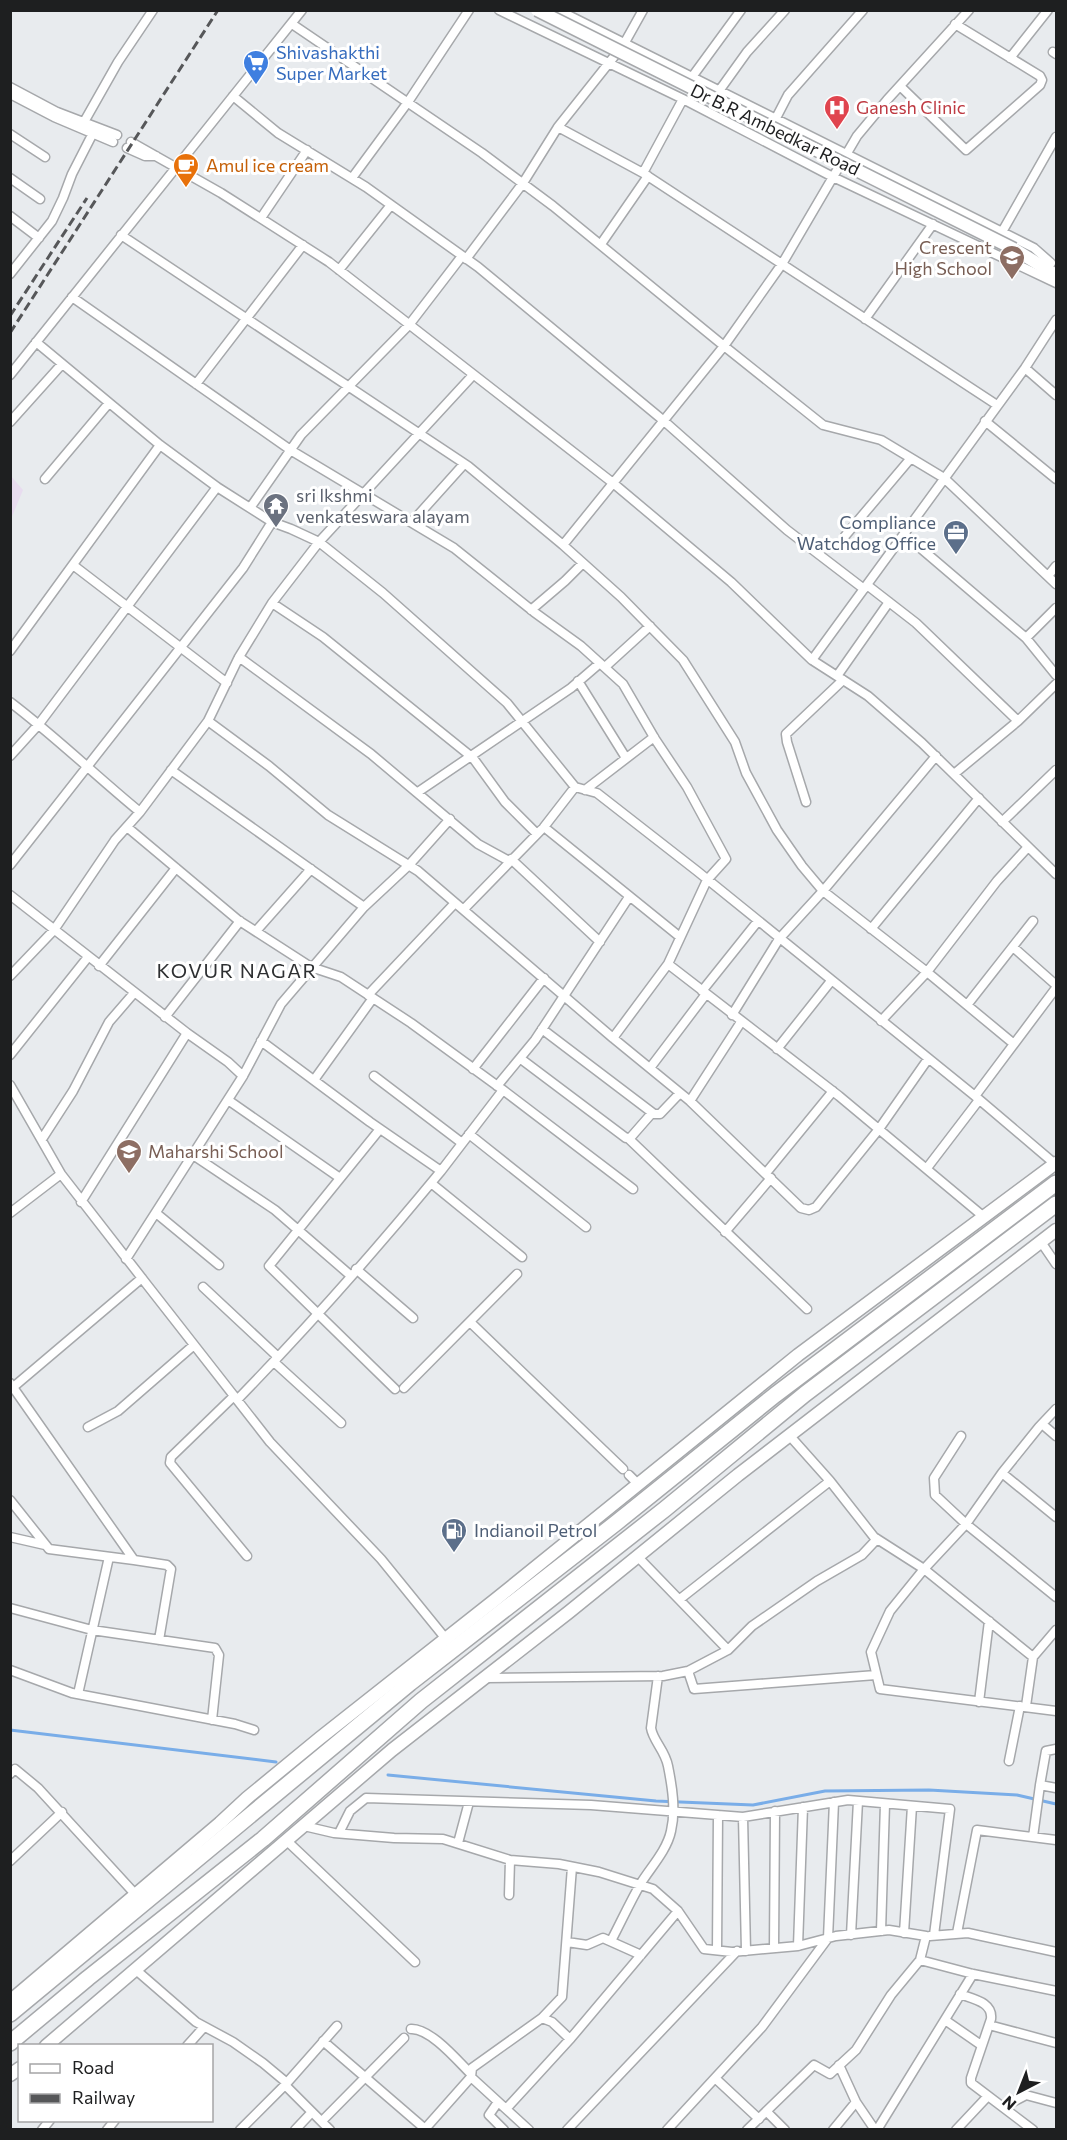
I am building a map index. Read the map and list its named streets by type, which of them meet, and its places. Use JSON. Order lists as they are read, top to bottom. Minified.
{"streets":{"street":["Dr B.R Ambedkar Road"]},"districts":["KOVUR NAGAR"],"places":{"supermarket":["Shivashakthi Super Market"],"hospital":["Ganesh Clinic"],"cafe":["Amul ice cream"],"school or university":["Crescent High School","Maharshi School"],"temple":["sri lkshmi venkateswara alayam"],"office":["Compliance Watchdog Office"],"fuel station":["Indianoil Petrol"]},"legend":["Road","Railway"],"north":"bottom left"}
